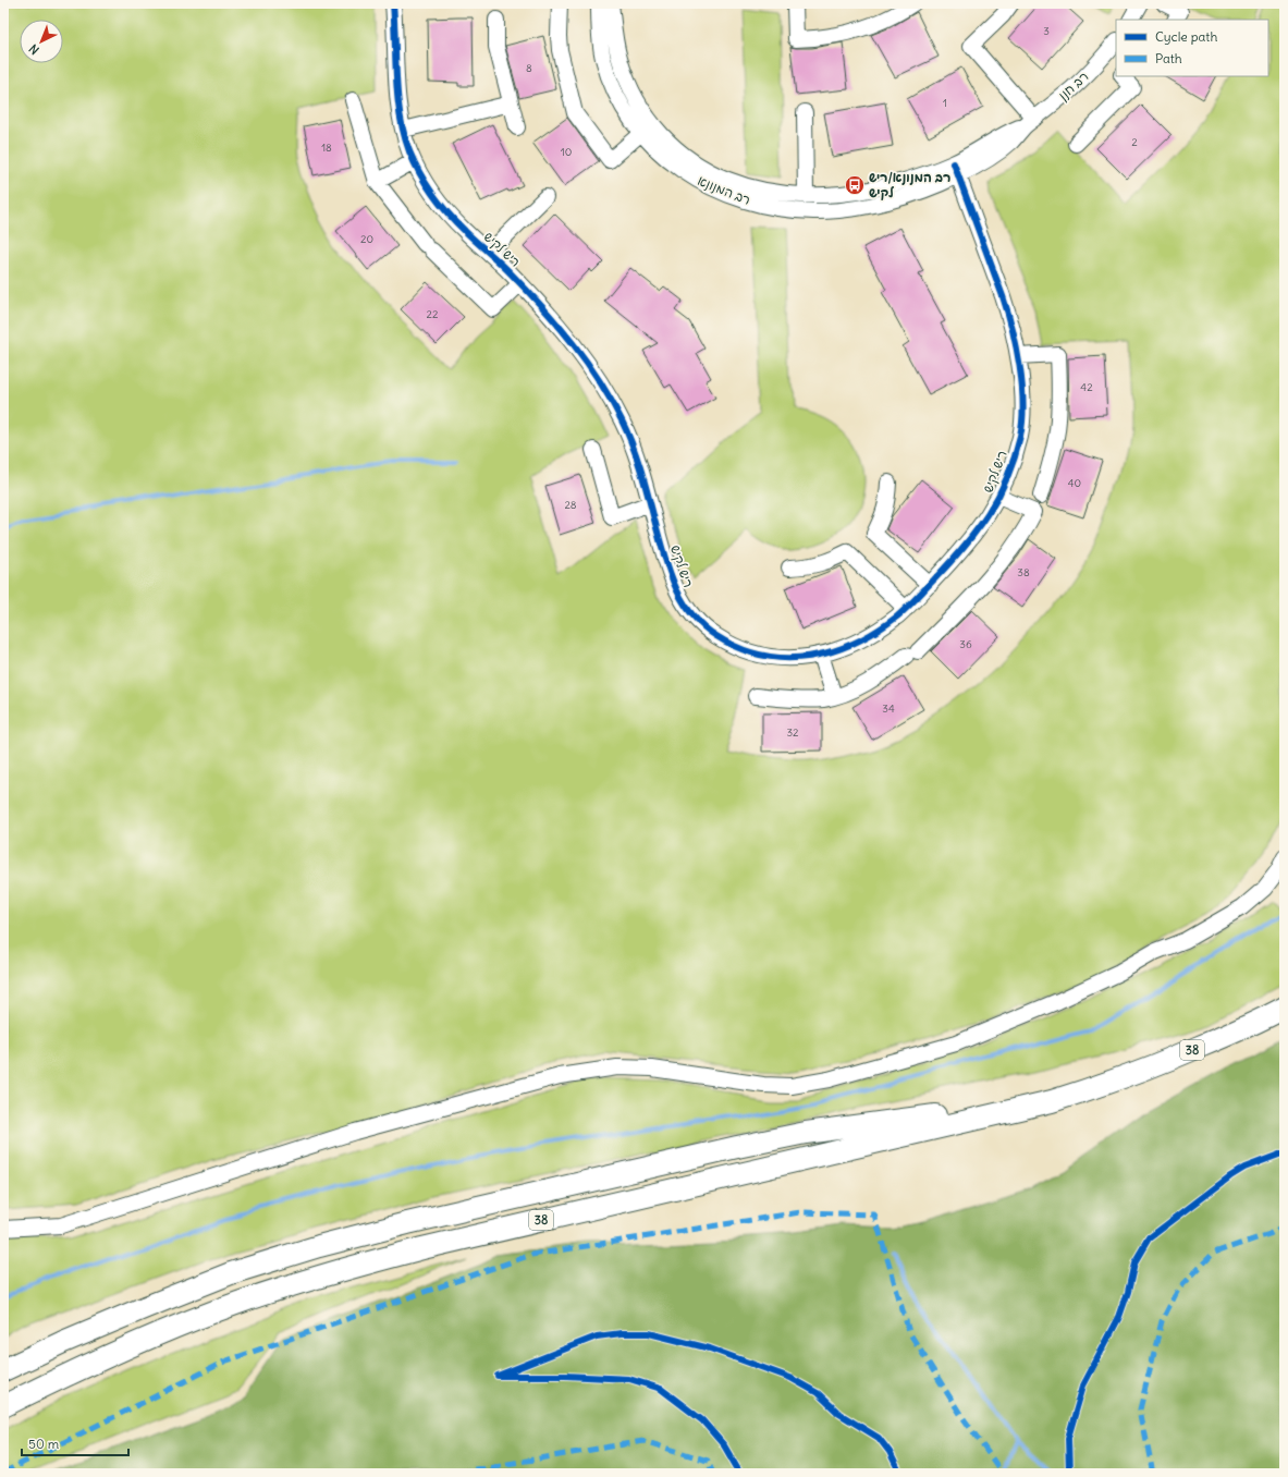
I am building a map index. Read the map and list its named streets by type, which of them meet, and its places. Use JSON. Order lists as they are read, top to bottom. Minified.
{"streets":{"highway":["38"],"street":["רב חנן","רב המנונא","ריש לקיש"]},"crossings":[["רב חנן","רב המנונא"],["רב חנן","ריש לקיש"],["רב המנונא","ריש לקיש"]],"places":{"bus stop":["רב המנונא/ריש לקיש"]},"house_numbers":["3","8","1","2","18","10","20","22","42","40","28","38","36","34","32"],"legend":["Cycle path","Path"],"scale_bar":"50 m","north":"bottom left"}
